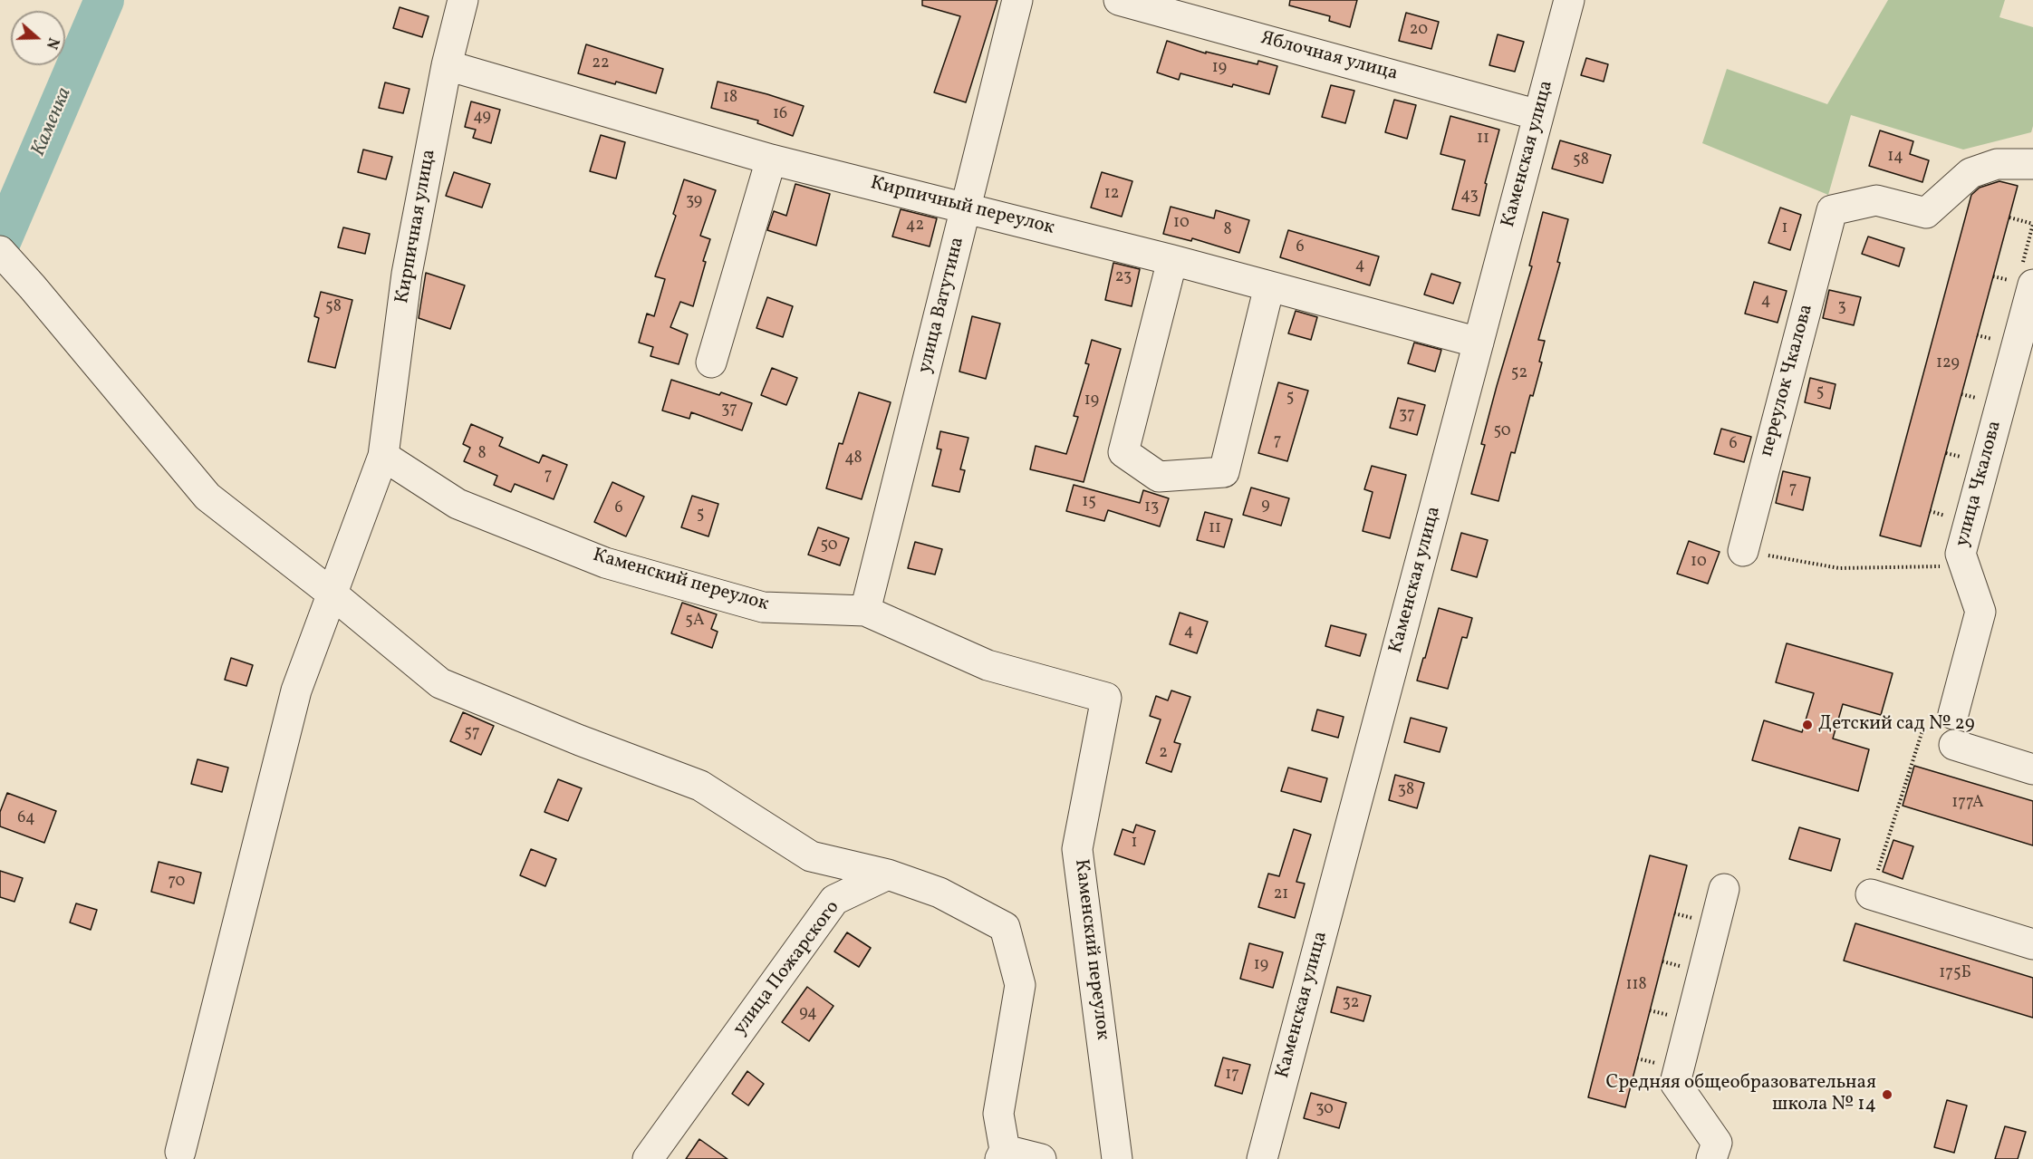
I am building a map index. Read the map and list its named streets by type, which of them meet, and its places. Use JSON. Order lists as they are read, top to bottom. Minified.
{"streets":{"street":["Яблочная улица","Каменская улица","Кирпичный переулок","Кирпичная улица","улица Ватутина","переулок Чкалова","улица Чкалова","Каменский переулок","улица Пожарского"]},"crossings":[["Яблочная улица","Каменская улица"],["Каменская улица","Кирпичный переулок"],["Кирпичный переулок","Кирпичная улица"],["Кирпичный переулок","улица Ватутина"],["Кирпичная улица","Каменский переулок"],["улица Ватутина","Каменский переулок"]],"water":["Каменка"],"places":["Детский сад № 29","Средняя общеобразовательная школа № 14"],"house_numbers":["20","22","19","18","16","49","11","14","58","12","43","39","10","42","1","8","6","4","23","4","58","3","129","52","5","5","19","37","37","50","7","6","8","48","7","7","15","9","13","6","5","11","50","10","5А","4","57","2","38","177А","64","1","70","21","19","175Б","118","32","94","17","30"],"north":"right"}
